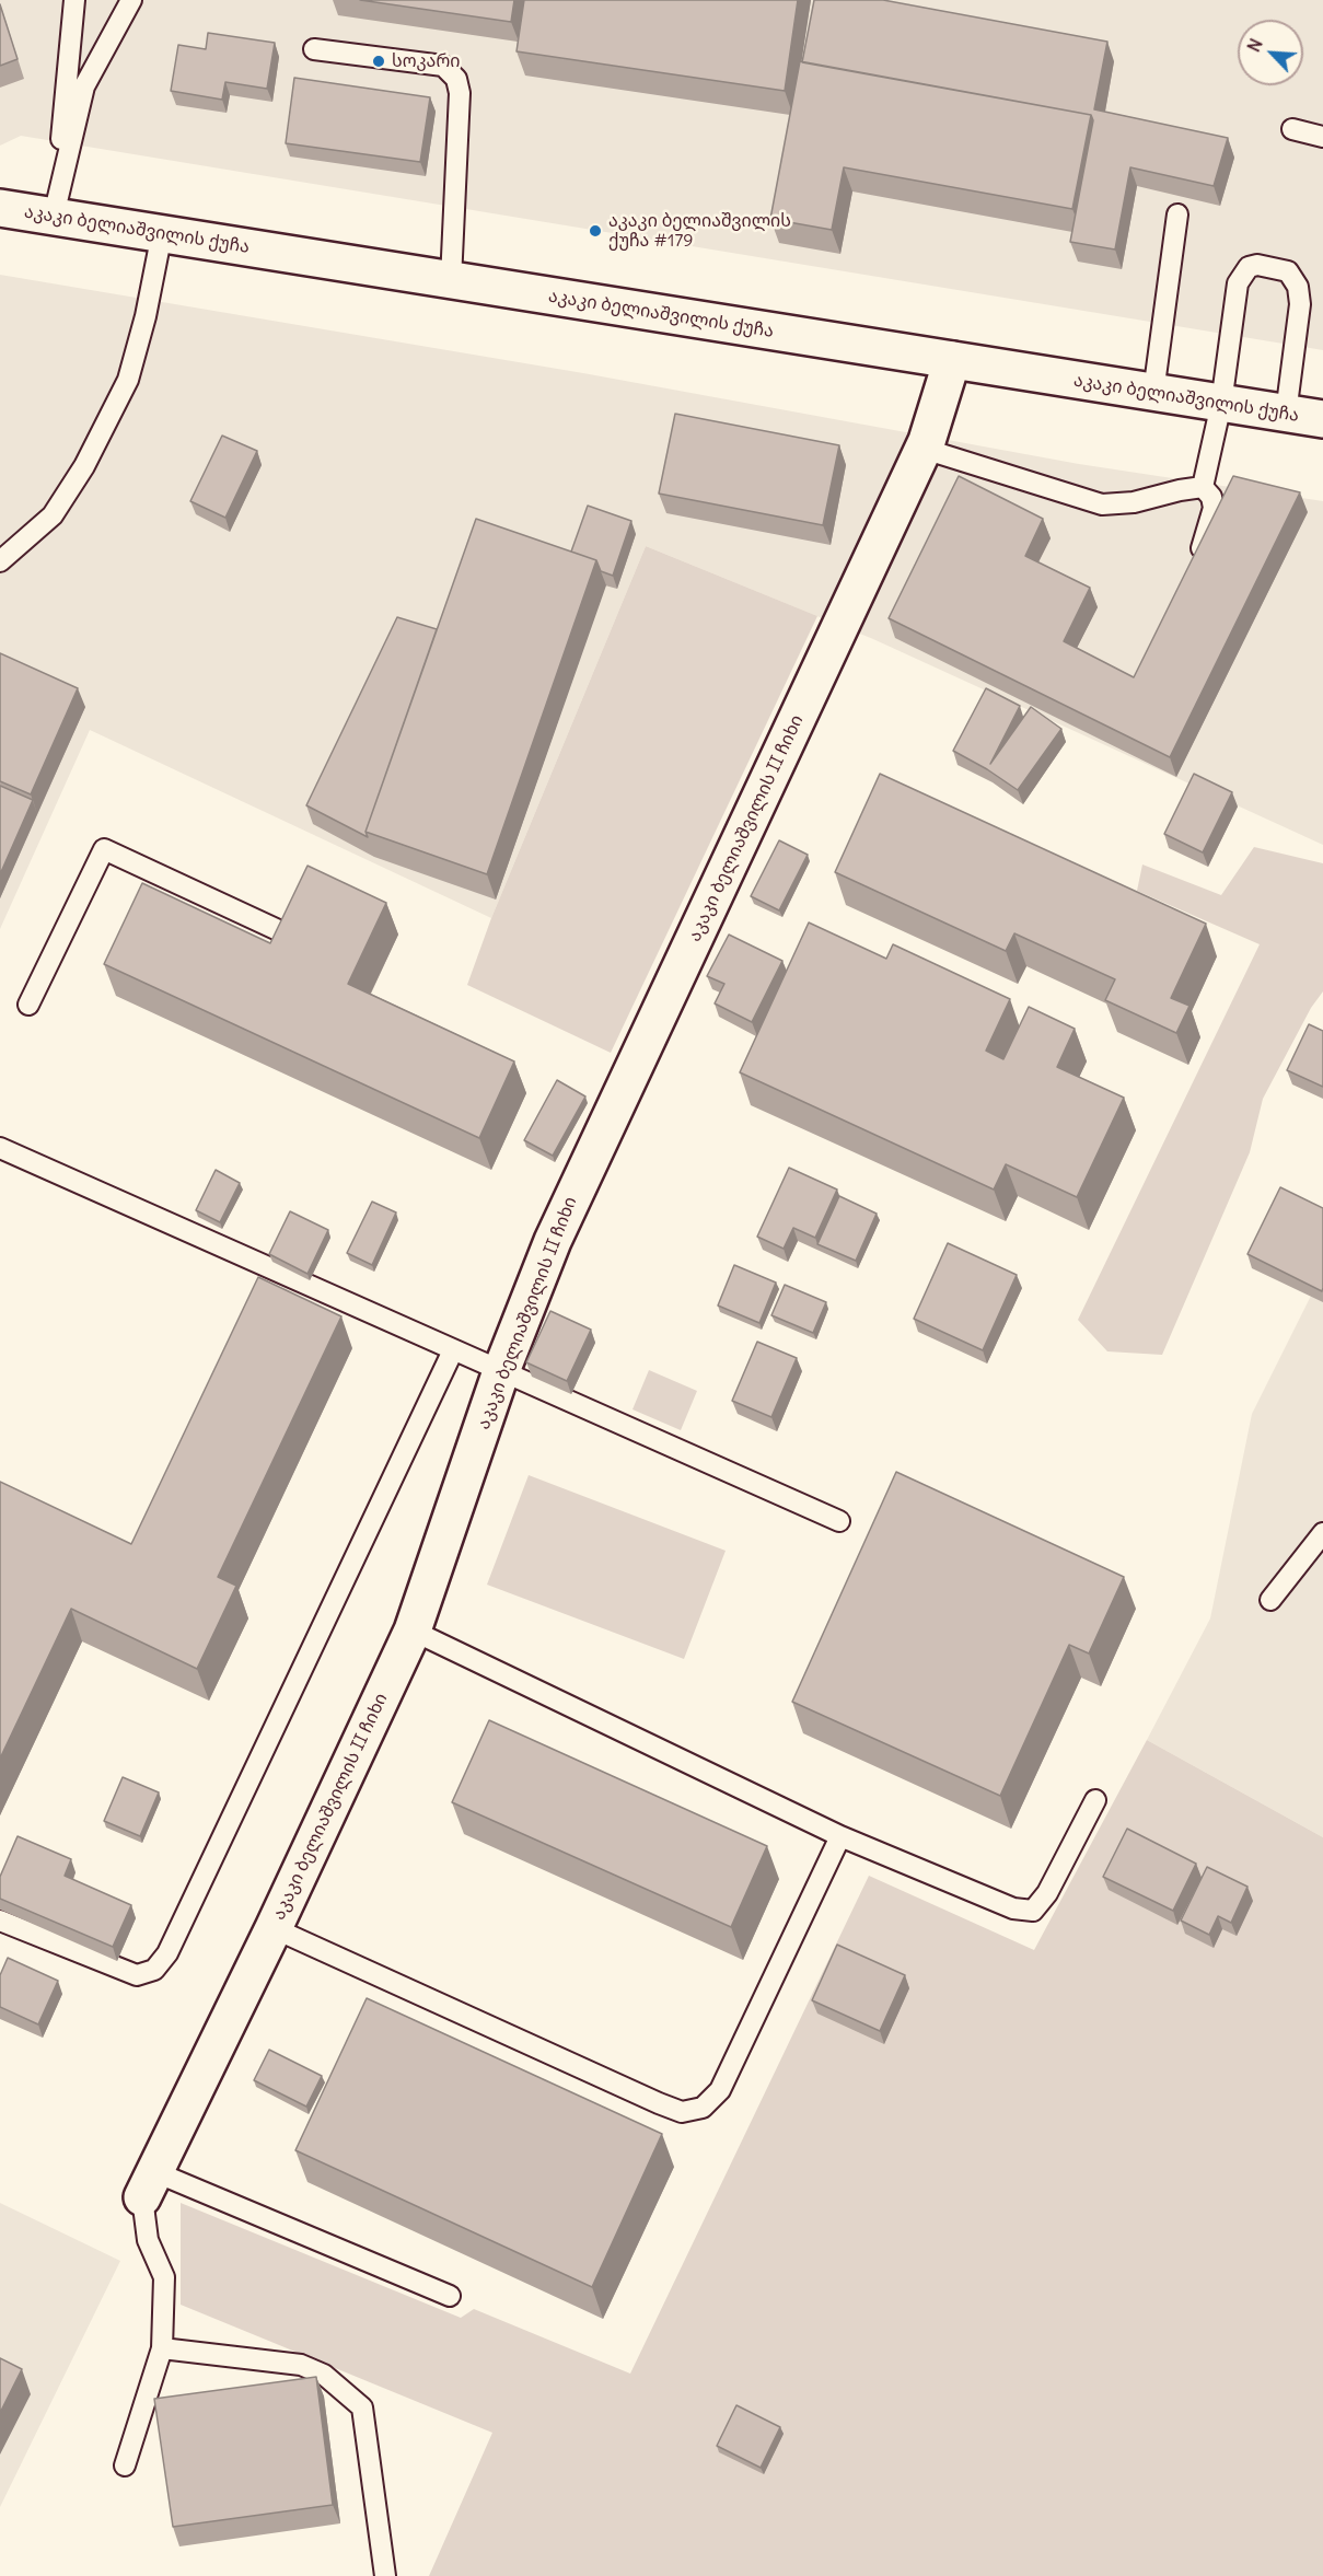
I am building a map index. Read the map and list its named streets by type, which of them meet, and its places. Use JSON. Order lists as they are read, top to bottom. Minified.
{"streets":{"street":["აკაკი ბელიაშვილის ქუჩა","აკაკი ბელიაშვილის II ჩიხი"]},"crossings":[["აკაკი ბელიაშვილის ქუჩა","აკაკი ბელიაშვილის II ჩიხი"]],"places":["სოკარი","აკაკი ბელიაშვილის ქუჩა #179"],"north":"top left"}
